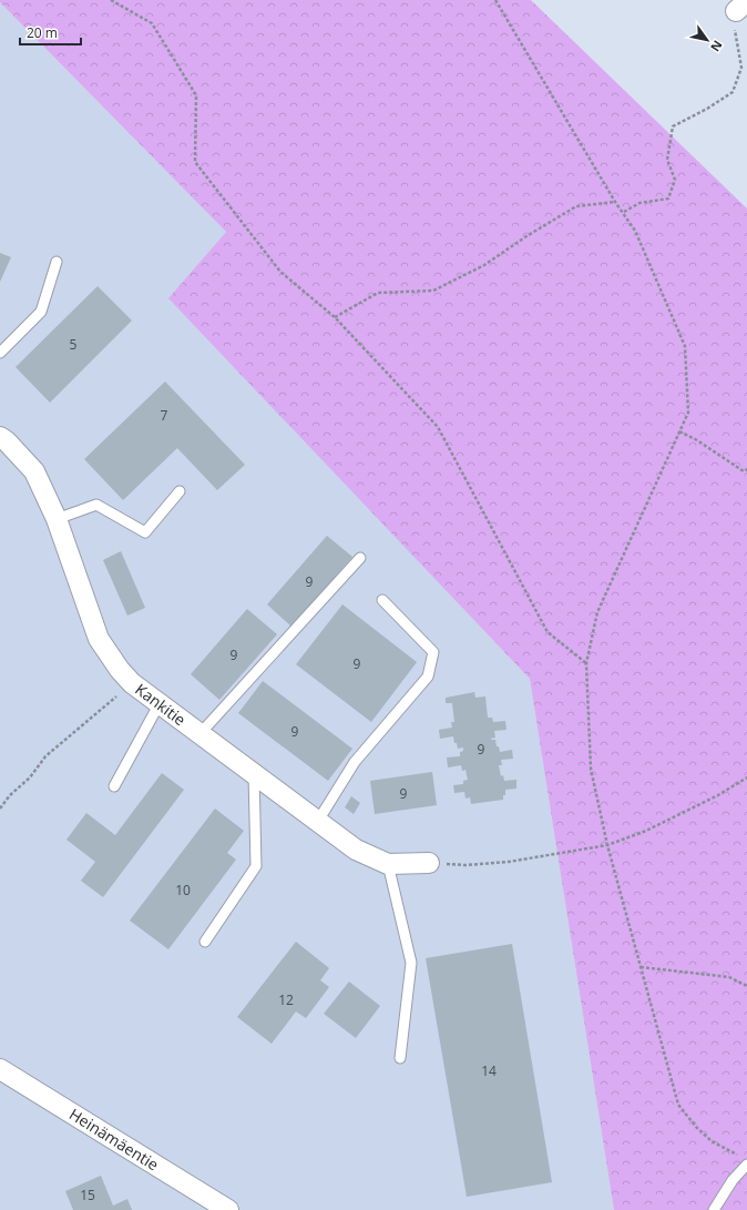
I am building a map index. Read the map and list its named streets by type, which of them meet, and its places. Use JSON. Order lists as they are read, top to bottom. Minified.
{"streets":{"street":["Kankitie","Heinämäentie"]},"house_numbers":["5","7","9","9","9","9","9","9","10","12","14","15"],"scale_bar":"20 m","north":"bottom right"}
